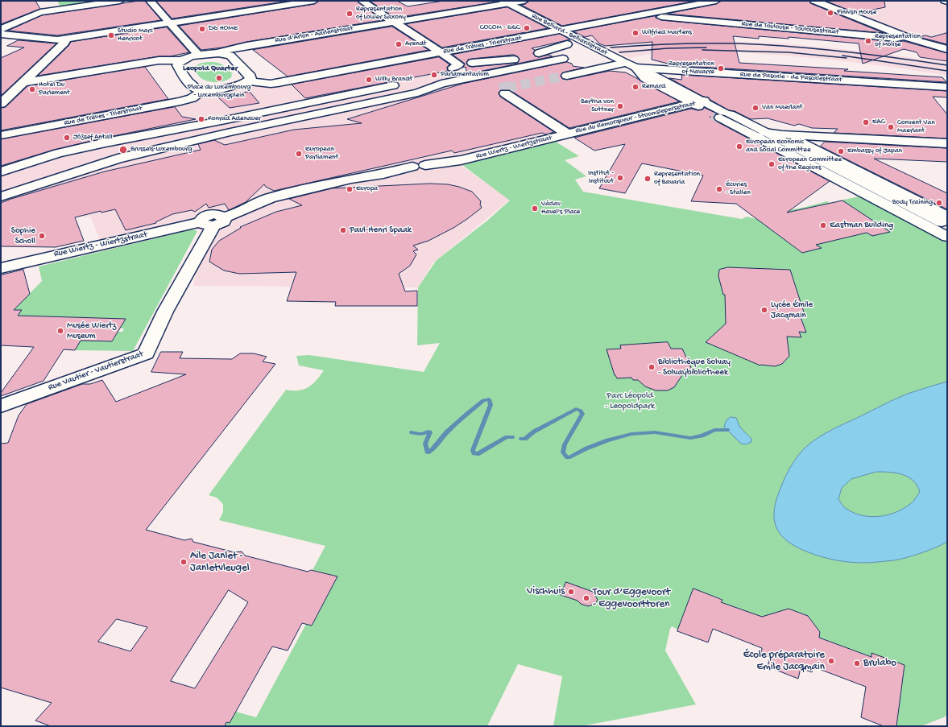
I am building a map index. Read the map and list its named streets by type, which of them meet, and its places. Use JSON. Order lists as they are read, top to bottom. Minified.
{"streets":{"street":["Rue de Toulouse - Toulousestraat","Rue d'Arlon - Aarlenstraat","Rue Belliard - Belliardstraat","Rue de Trèves - Trierstraat","Rue de Pascale - de Pascalestraat","Rue du Remorqueur - Stoomslepersstraat","Rue Wiertz - Wiertzstraat","Rue Vautier - Vautierstraat"]},"crossings":[["Rue de Toulouse - Toulousestraat","Rue de Trèves - Trierstraat"],["Rue d'Arlon - Aarlenstraat","Rue Belliard - Belliardstraat"],["Rue Belliard - Belliardstraat","Rue de Trèves - Trierstraat"],["Rue Belliard - Belliardstraat","Rue de Pascale - de Pascalestraat"],["Rue Belliard - Belliardstraat","Rue du Remorqueur - Stoomslepersstraat"],["Rue du Remorqueur - Stoomslepersstraat","Rue Wiertz - Wiertzstraat"],["Rue Wiertz - Wiertzstraat","Rue Vautier - Vautierstraat"]],"districts":["Leopold Quarter"],"parks":["Parc Léopold - Leopoldpark"],"places":["Finnish House","Representation of Lower Saxony","COCOM - GGC","DG HOME","Wilfried Martens","Studio Marc Henricot","Representation of Molise","Arendt","Representation of Navarre","Parlamentarium","Place du Luxembourg - Luxemburgplein","Willy Brandt","Remard","Hotel Du Parlement","Bertha von Suttner","Van Maerlant","Konrad Adenauer","EAC","Convent Van Maerlant","József Antall","European Economic and Social Committee","Brussels-Luxembourg","Embassy of Japan","European Parliament","European Committee of the Regions","Institut - Instituut","Representation of Bavaria","Europa","Écuries - Stallen","Body Training","Václav Havel's Place","Eastman Building","Paul-Henri Spaak","Sophie Scholl","Lycée Émile Jacqmain","Musée Wiertz Museum","Bibliothèque Solvay - Solvaybibliotheek","Aile Janlet - Janletvleugel","Vischhuis","Tour d’Eggevoort - Eggevoorttoren","École préparatoire Emile Jacqmain","Brulabo"]}
